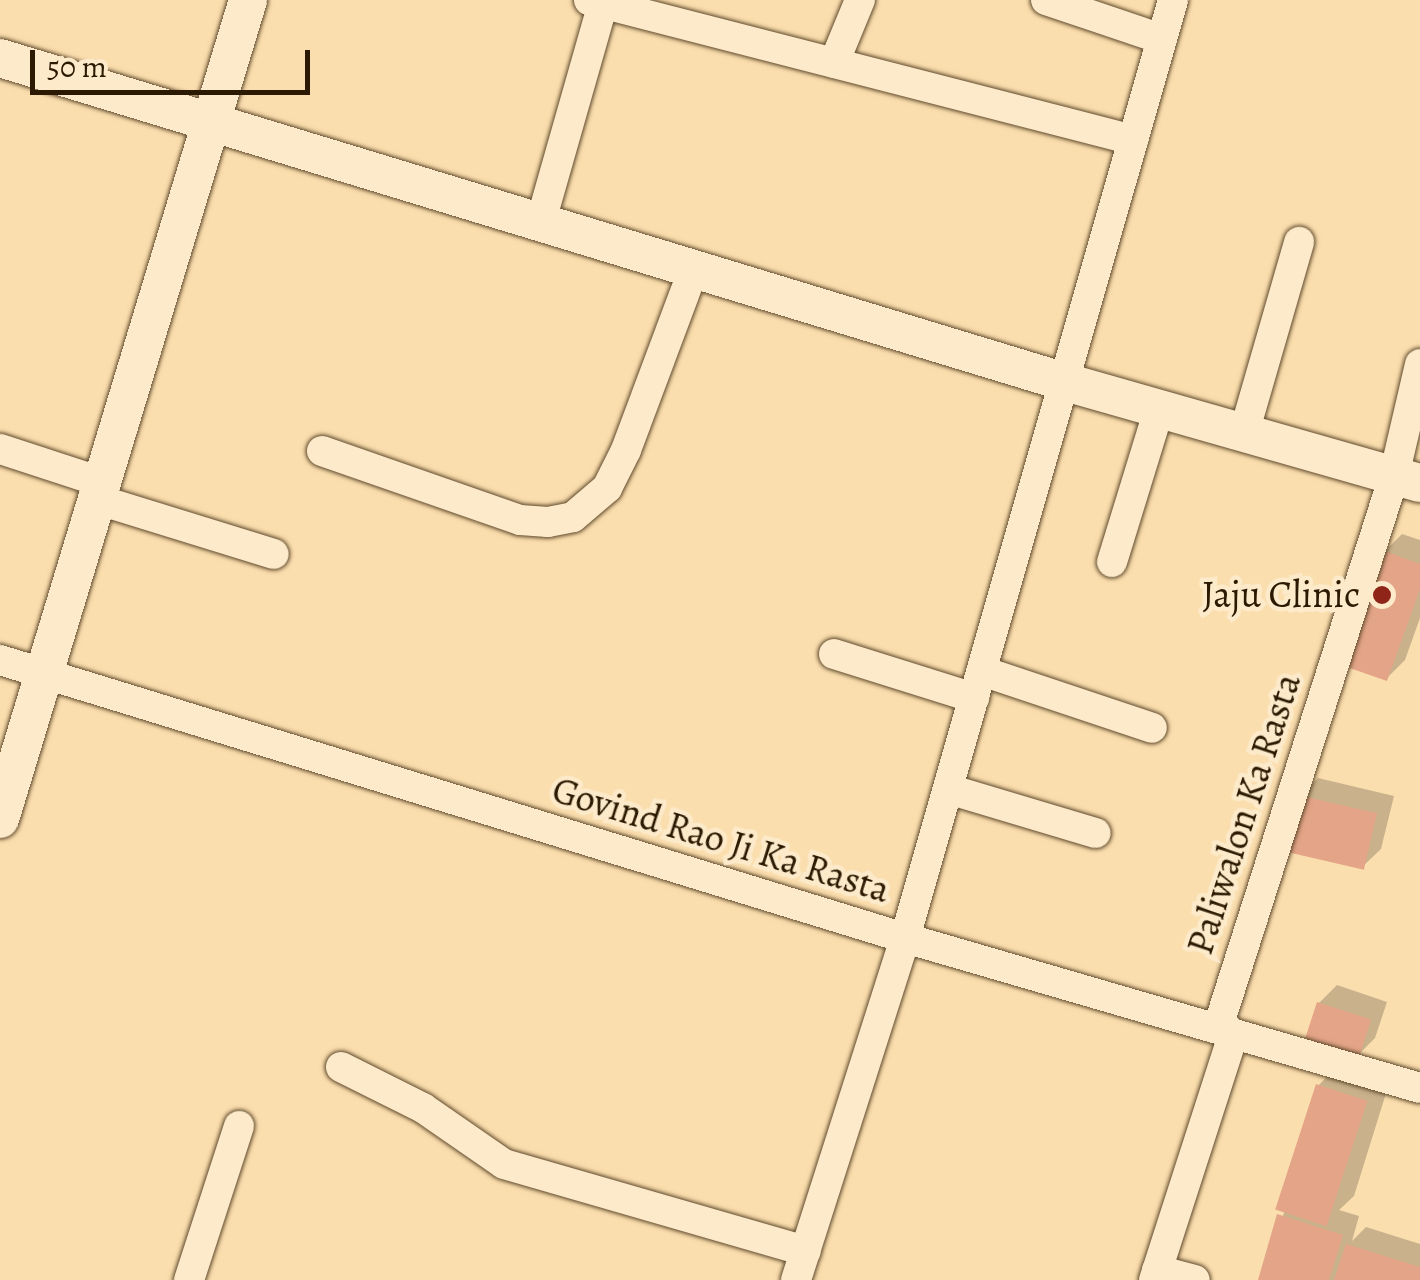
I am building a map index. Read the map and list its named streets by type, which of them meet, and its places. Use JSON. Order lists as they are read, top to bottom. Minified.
{"streets":{"street":["Paliwalon Ka Rasta","Govind Rao Ji Ka Rasta"]},"crossings":[["Paliwalon Ka Rasta","Govind Rao Ji Ka Rasta"]],"places":["Jaju Clinic"],"scale_bar":"50 m"}
